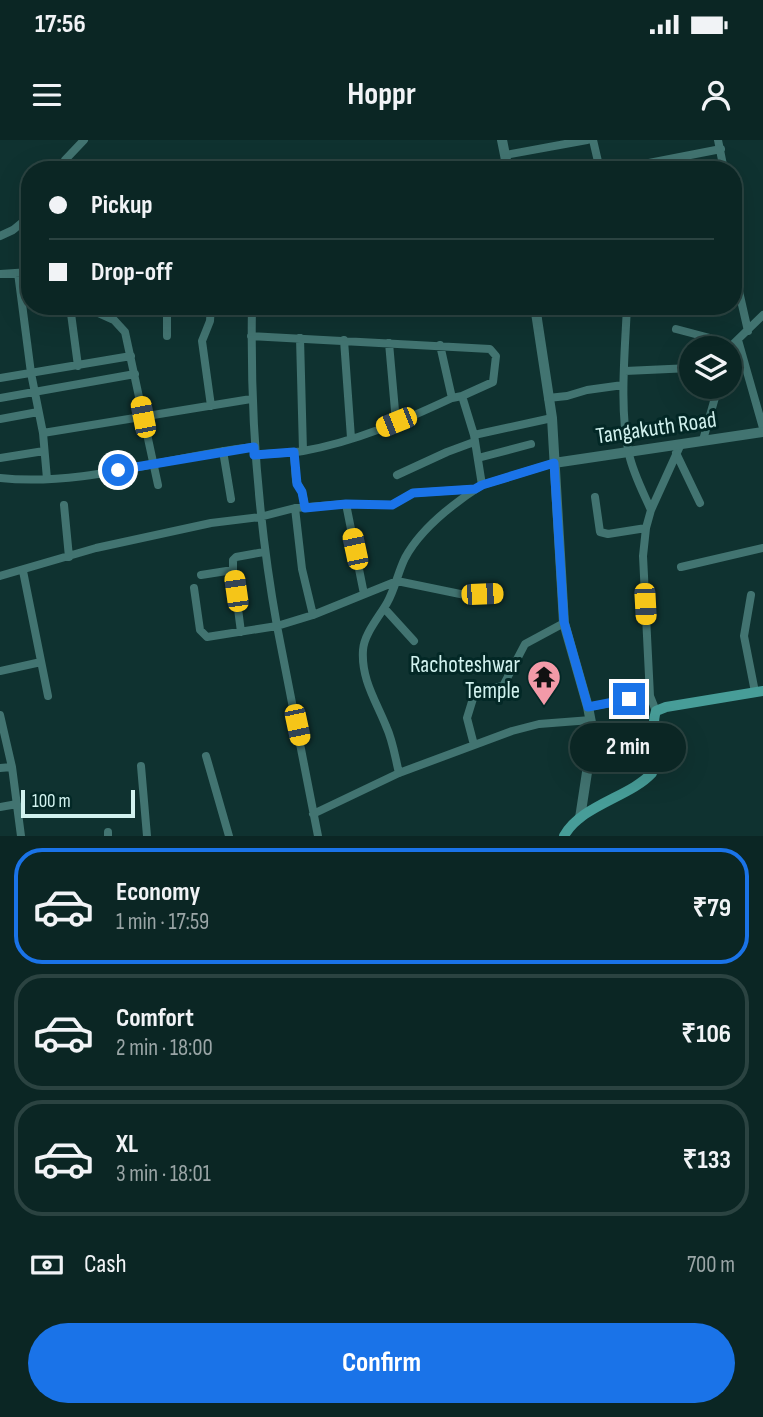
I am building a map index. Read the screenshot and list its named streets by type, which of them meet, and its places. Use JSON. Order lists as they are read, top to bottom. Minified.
{"streets":{"street":["Tangakuth Road"]},"places":{"temple":["Rachoteshwar Temple"]},"scale_bar":"100 m","page":{"status":"17:56","header":"Hoppr","banner":["Pickup","Drop-off"],"bubble":"2 min","scale":"100 m","list":[{"name":"Economy","note":"1 min · 17:59","value":"₹79"},{"name":"Comfort","note":"2 min · 18:00","value":"₹106"},{"name":"XL","note":"3 min · 18:01","value":"₹133"}],"pay":["Cash","700 m"],"buttons":"Confirm"}}
